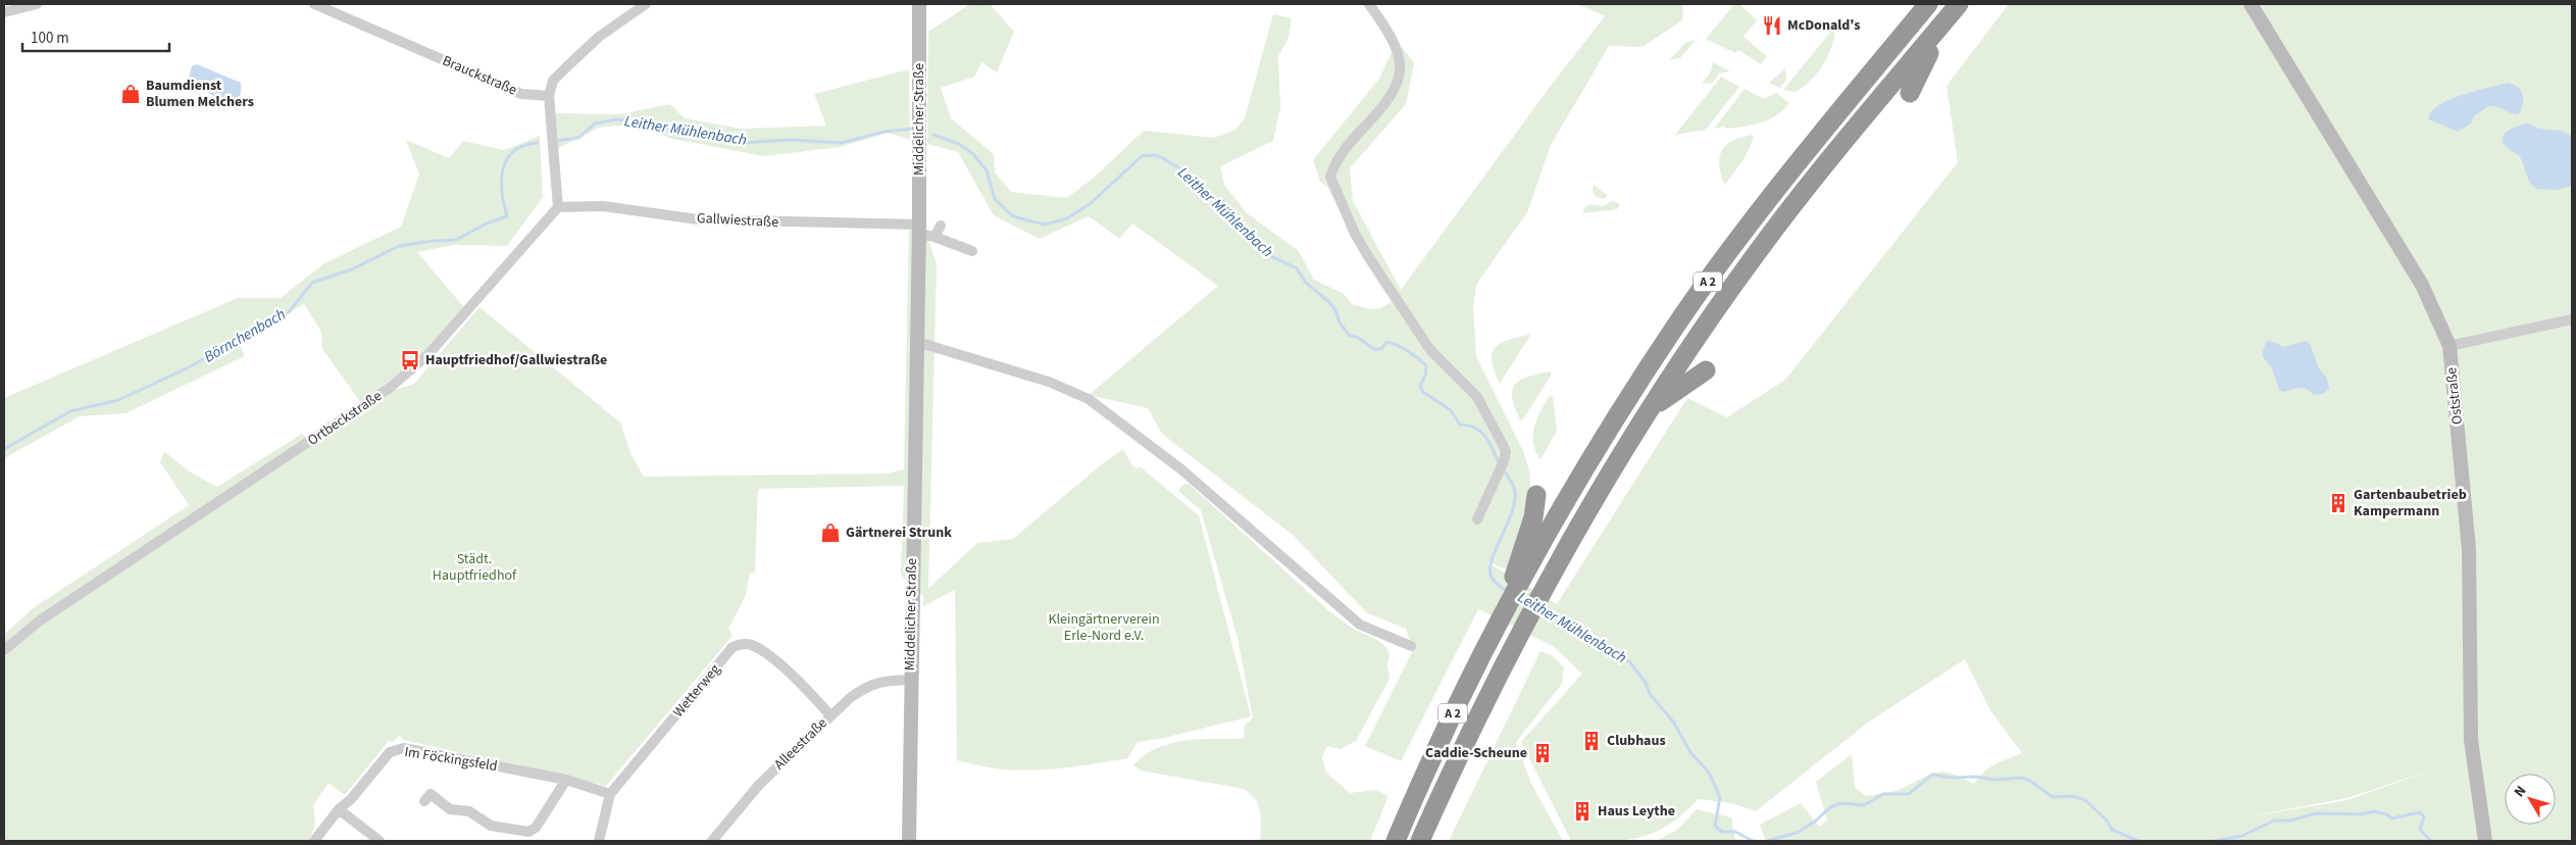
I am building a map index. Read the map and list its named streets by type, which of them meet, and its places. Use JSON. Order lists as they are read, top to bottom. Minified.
{"streets":{"highway":["A 2"],"street":["Brauckstraße","Middelicher Straße","Gallwiestraße","Oststraße","Ortbeckstraße","Wetterweg","Alleestraße","Im Föckingsfeld"]},"crossings":[["Middelicher Straße","Gallwiestraße"],["Middelicher Straße","Alleestraße"],["Gallwiestraße","Ortbeckstraße"],["Wetterweg","Alleestraße"],["Wetterweg","Im Föckingsfeld"]],"water":["Leither Mühlenbach","Börnchenbach"],"parks":["Städt. Hauptfriedhof","Kleingärtnerverein Erle-Nord e.V."],"places":{"restaurant":["McDonald's"],"shop":["Baumdienst Blumen Melchers","Gärtnerei Strunk"],"bus stop":["Hauptfriedhof/Gallwiestraße"],"building":["Gartenbaubetrieb Kampermann","Clubhaus","Caddie-Scheune","Haus Leythe"]},"scale_bar":"100 m","north":"top left"}
